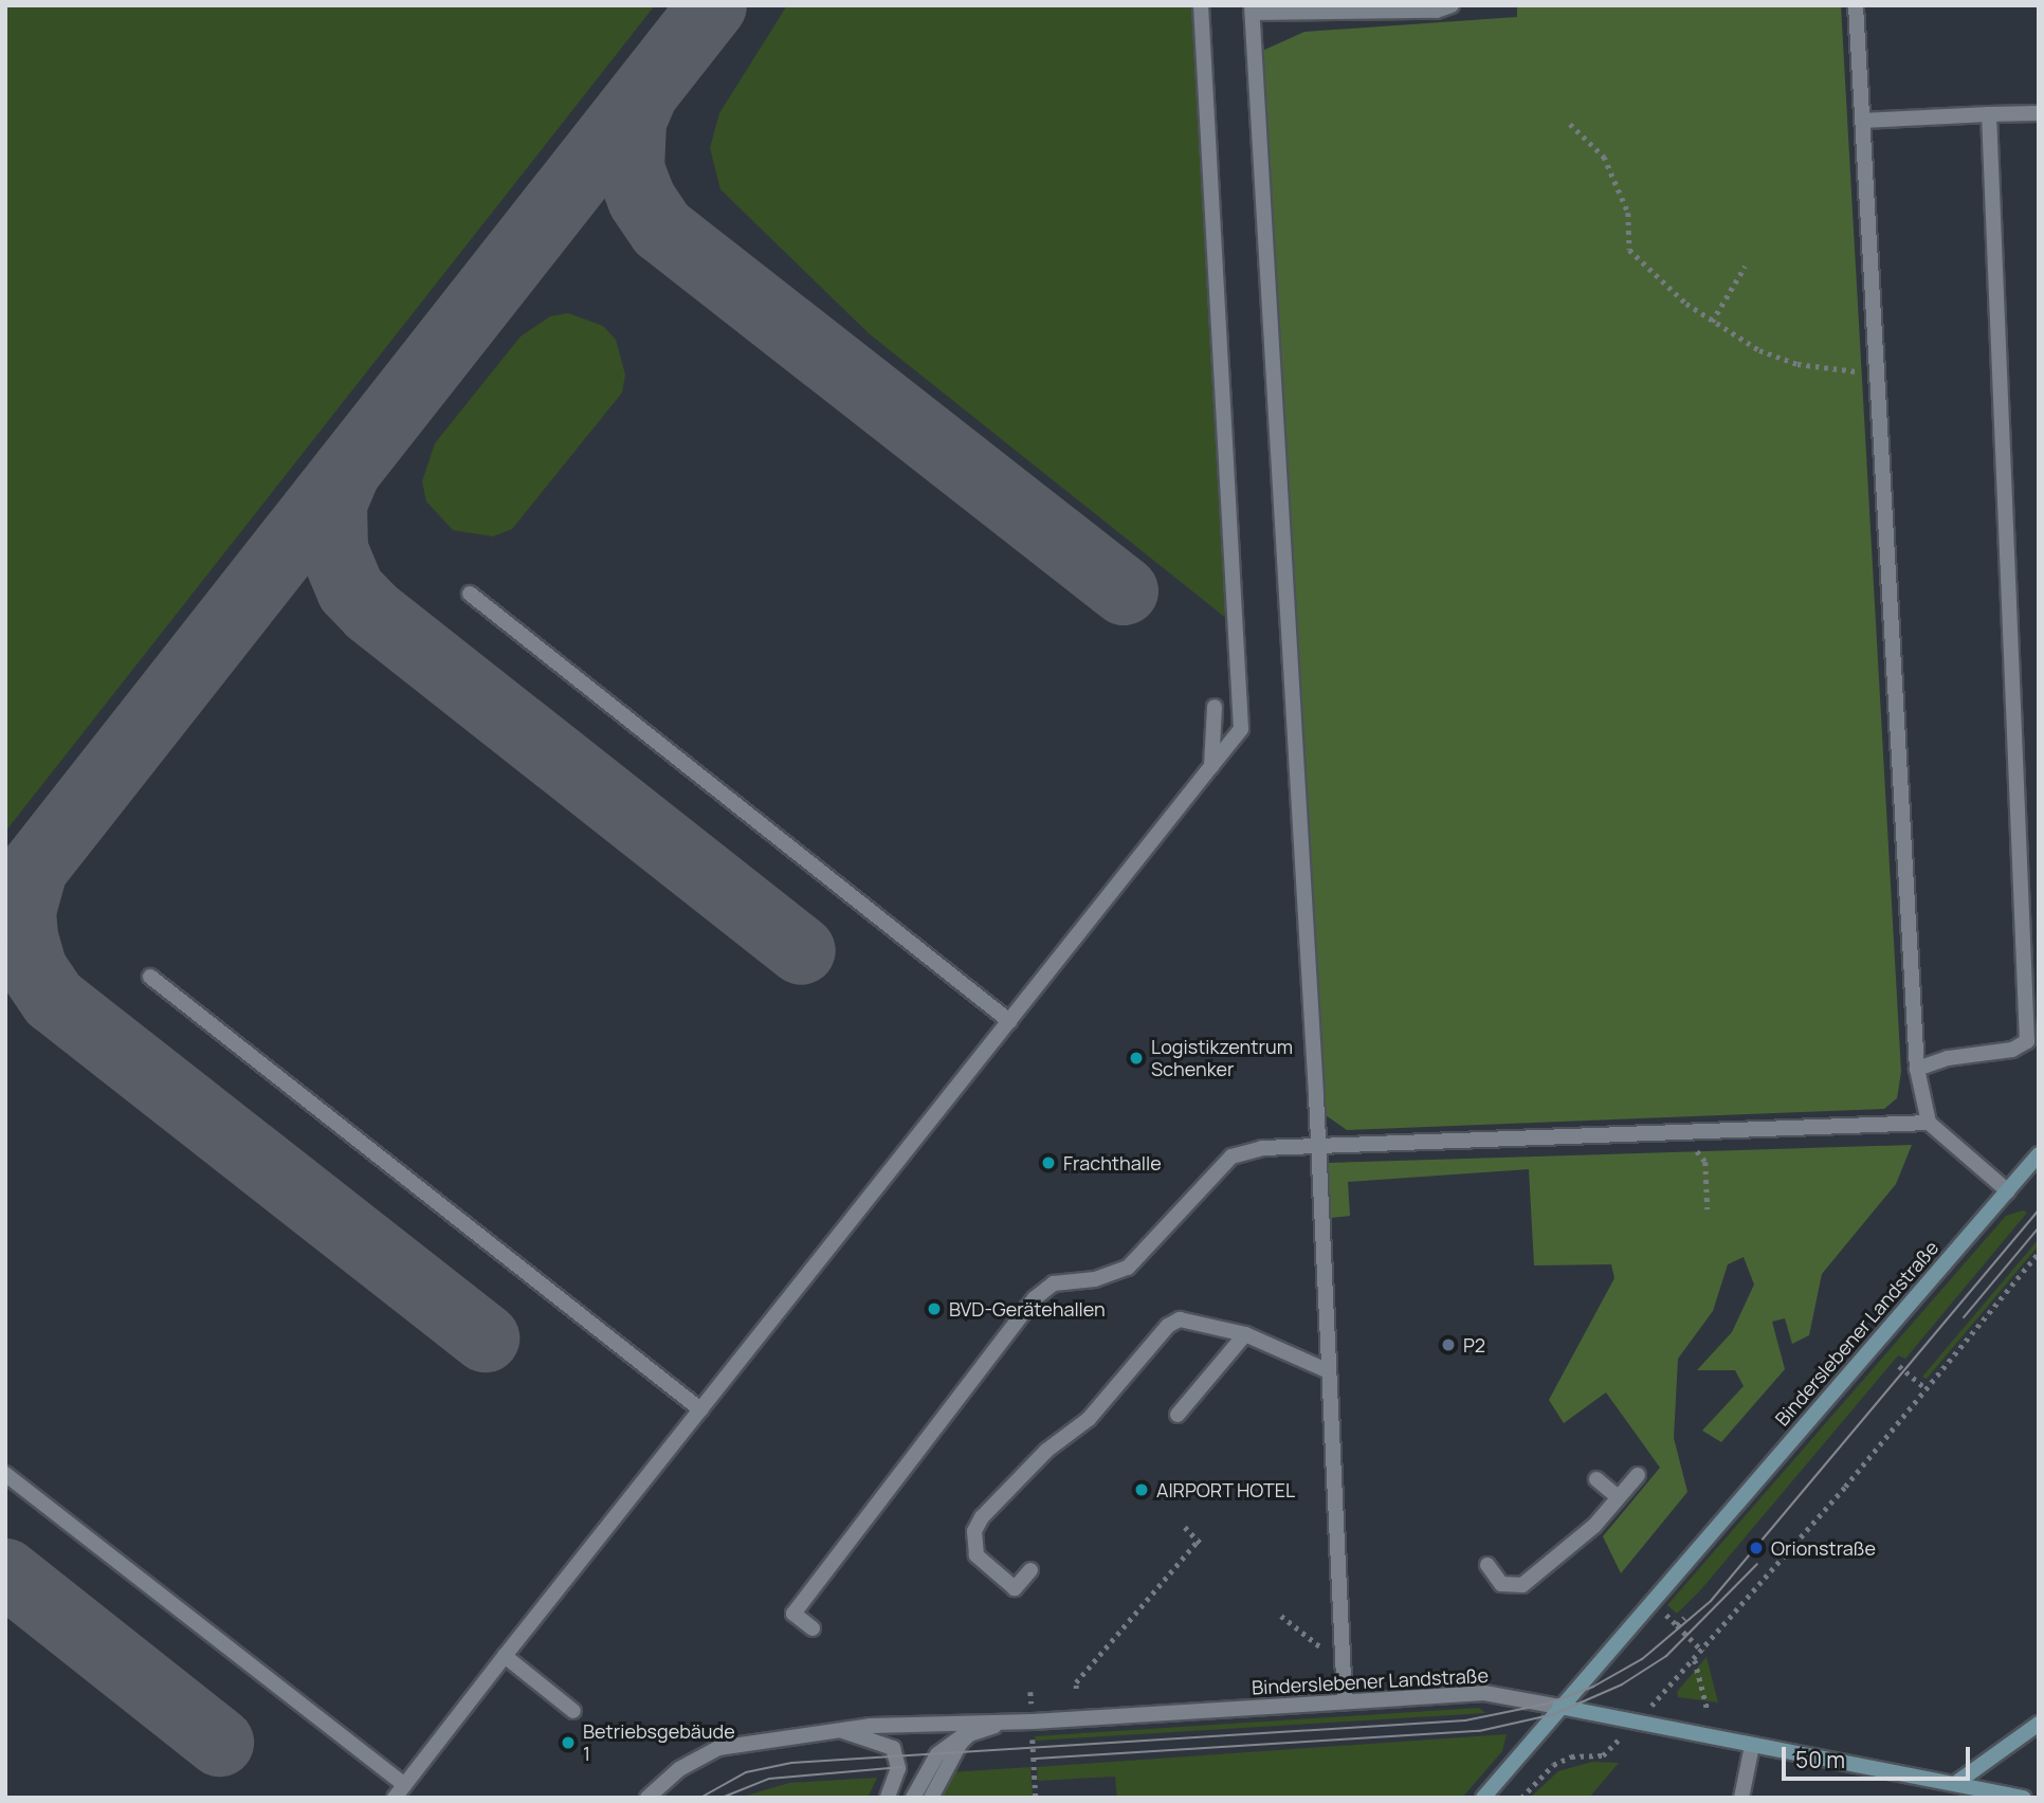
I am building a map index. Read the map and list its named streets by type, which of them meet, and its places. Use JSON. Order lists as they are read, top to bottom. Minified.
{"streets":{"street":["Binderslebener Landstraße"]},"places":["Logistikzentrum Schenker","Frachthalle","BVD-Gerätehallen","P2","AIRPORT HOTEL","Orionstraße","Betriebsgebäude 1"],"scale_bar":"50 m"}
